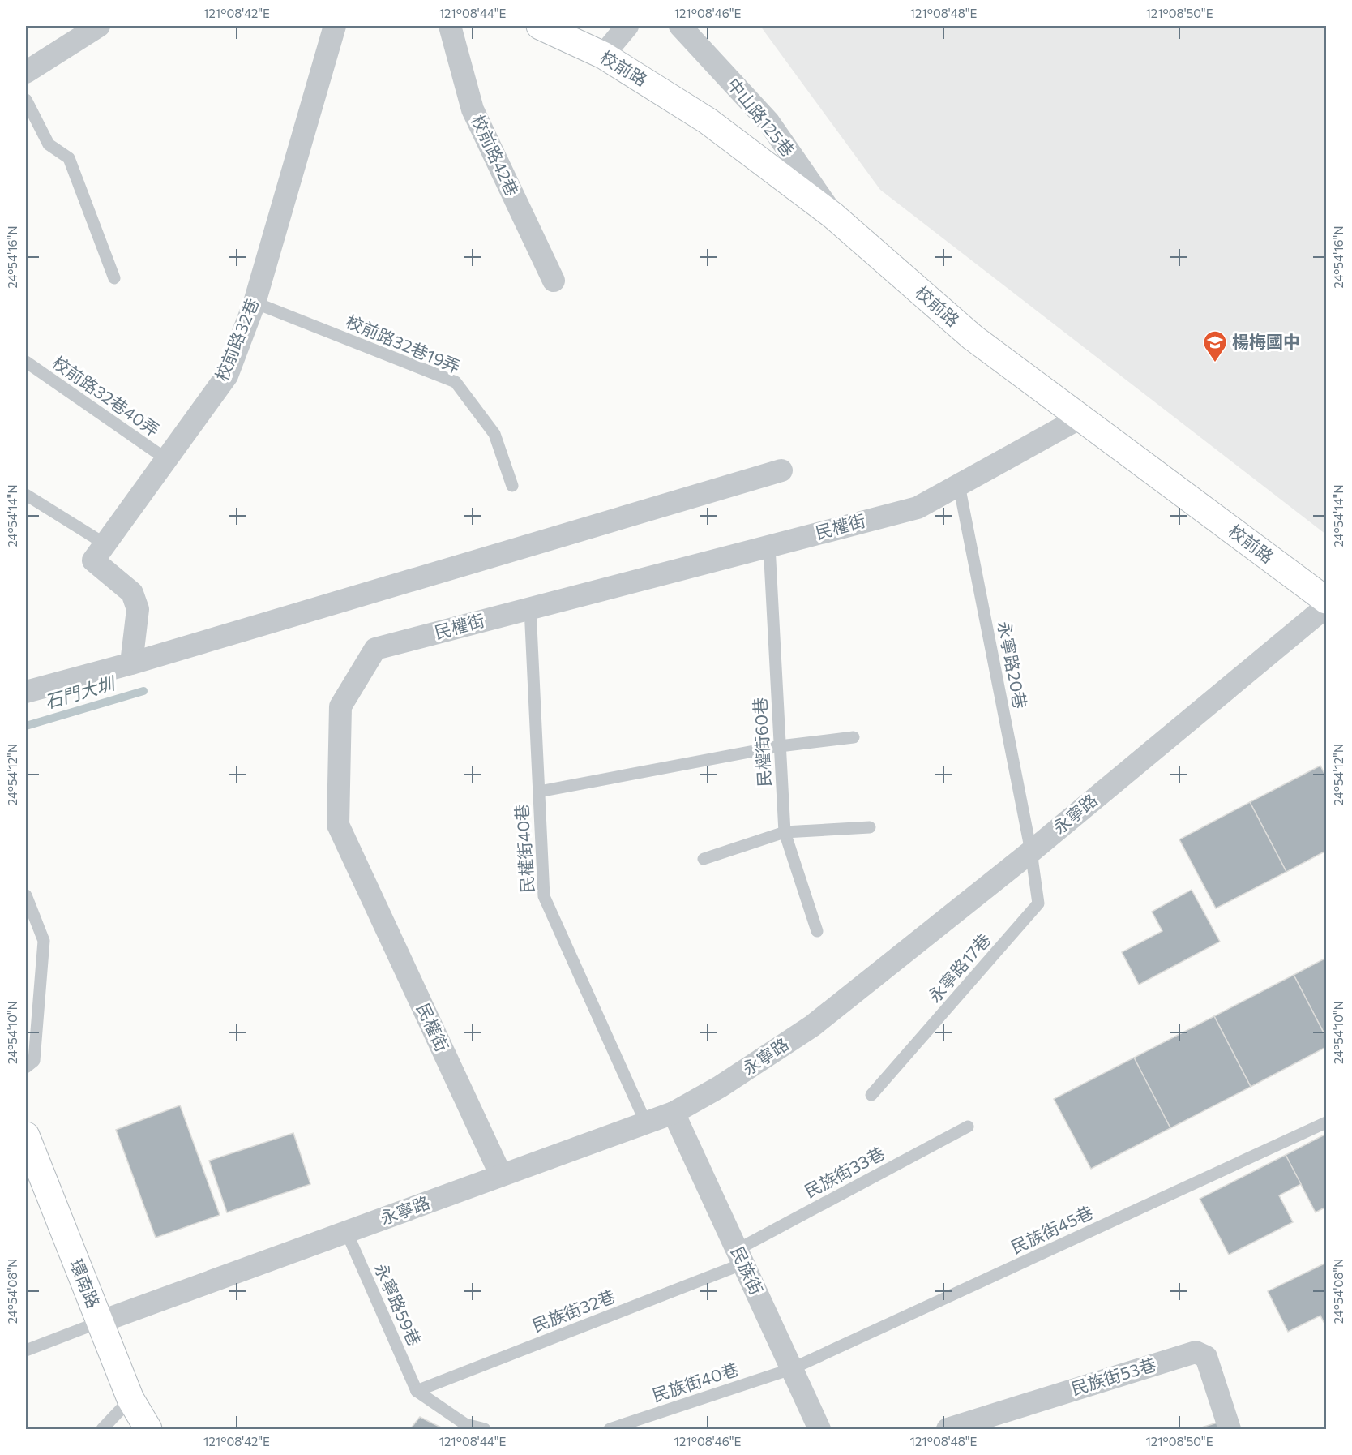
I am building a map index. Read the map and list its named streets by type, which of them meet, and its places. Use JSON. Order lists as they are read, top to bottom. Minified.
{"streets":{"street":["校前路","中山路125巷","校前路42巷","校前路32巷","民權街","永寧路","民族街","環南路","民族街53巷"],"lane":["校前路32巷19弄","校前路32巷40弄","永寧路20巷","民權街60巷","民權街40巷","永寧路17巷","民族街33巷","民族街45巷","永寧路59巷","民族街32巷","民族街40巷"]},"crossings":[["校前路","中山路125巷"],["校前路","民權街"],["校前路32巷","校前路32巷19弄"],["校前路32巷","校前路32巷40弄"],["民權街","永寧路20巷"],["民權街","民權街60巷"],["民權街","永寧路"],["民權街","民權街40巷"],["永寧路20巷","永寧路"],["永寧路20巷","永寧路17巷"],["永寧路","民權街40巷"],["永寧路","永寧路17巷"],["永寧路","民族街"],["永寧路","環南路"],["永寧路","永寧路59巷"],["民族街33巷","民族街"],["民族街33巷","民族街32巷"],["民族街45巷","民族街"],["民族街45巷","民族街40巷"],["民族街","民族街32巷"],["民族街","民族街40巷"],["永寧路59巷","民族街32巷"]],"water":["石門大圳"],"places":{"school or university":["楊梅國中"]},"coordinates":["121°08'42\"E","121°08'44\"E","121°08'46\"E","121°08'48\"E","121°08'50\"E","24°54'16\"N","24°54'14\"N","24°54'12\"N","24°54'10\"N","24°54'08\"N"]}
